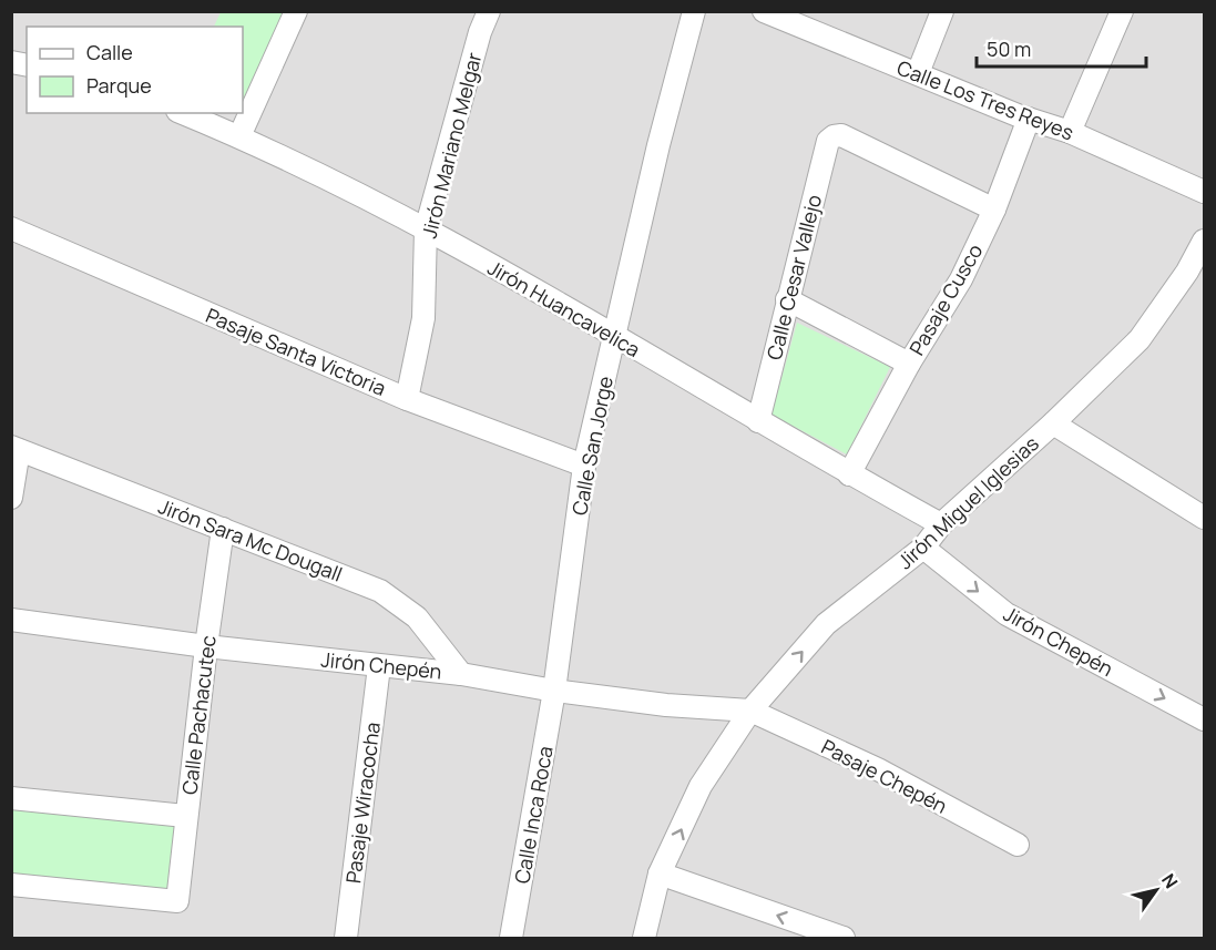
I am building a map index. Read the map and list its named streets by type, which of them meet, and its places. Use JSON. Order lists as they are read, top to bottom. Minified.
{"streets":{"street":["Calle Los Tres Reyes","Jirón Mariano Melgar","Calle Cesar Vallejo","Pasaje Cusco","Jirón Huancavelica","Pasaje Santa Victoria","Calle San Jorge","Jirón Miguel Iglesias","Jirón Sara Mc Dougall","Jirón Chepén","Calle Pachacutec","Pasaje Chepén","Pasaje Wiracocha","Calle Inca Roca"]},"crossings":[["Calle Los Tres Reyes","Pasaje Cusco"],["Jirón Mariano Melgar","Jirón Huancavelica"],["Jirón Mariano Melgar","Pasaje Santa Victoria"],["Calle Cesar Vallejo","Pasaje Cusco"],["Calle Cesar Vallejo","Jirón Huancavelica"],["Pasaje Cusco","Jirón Huancavelica"],["Jirón Huancavelica","Calle San Jorge"],["Jirón Huancavelica","Jirón Miguel Iglesias"],["Pasaje Santa Victoria","Calle San Jorge"],["Calle San Jorge","Jirón Chepén"],["Calle San Jorge","Calle Inca Roca"],["Jirón Miguel Iglesias","Jirón Chepén"],["Jirón Miguel Iglesias","Pasaje Chepén"],["Jirón Sara Mc Dougall","Jirón Chepén"],["Jirón Sara Mc Dougall","Calle Pachacutec"],["Jirón Chepén","Calle Pachacutec"],["Jirón Chepén","Pasaje Chepén"],["Jirón Chepén","Pasaje Wiracocha"],["Jirón Chepén","Calle Inca Roca"]],"one_way":["Jirón Miguel Iglesias"],"legend":["Calle","Parque"],"scale_bar":"50 m","north":"top right"}
